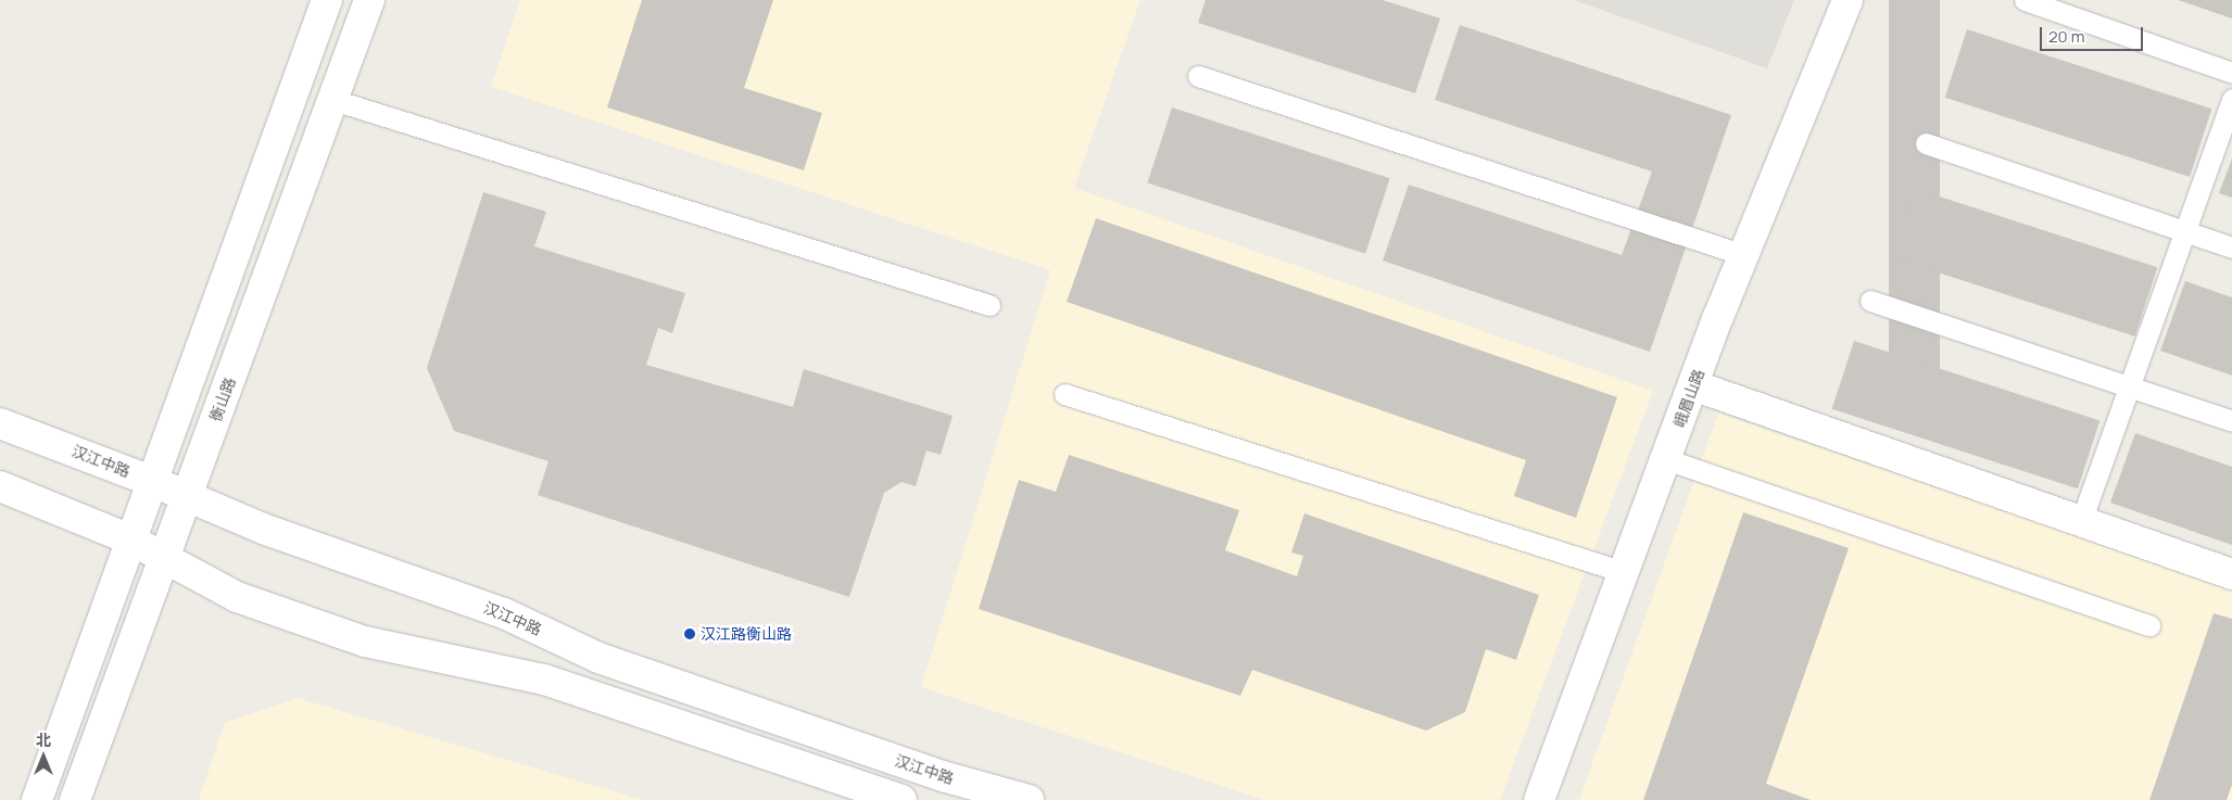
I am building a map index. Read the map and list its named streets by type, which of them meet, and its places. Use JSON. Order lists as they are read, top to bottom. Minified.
{"streets":{"street":["峨眉山路","衡山路","汉江中路"]},"crossings":[["衡山路","汉江中路"]],"places":["汉江路衡山路"],"scale_bar":"20 m","north":"top"}
